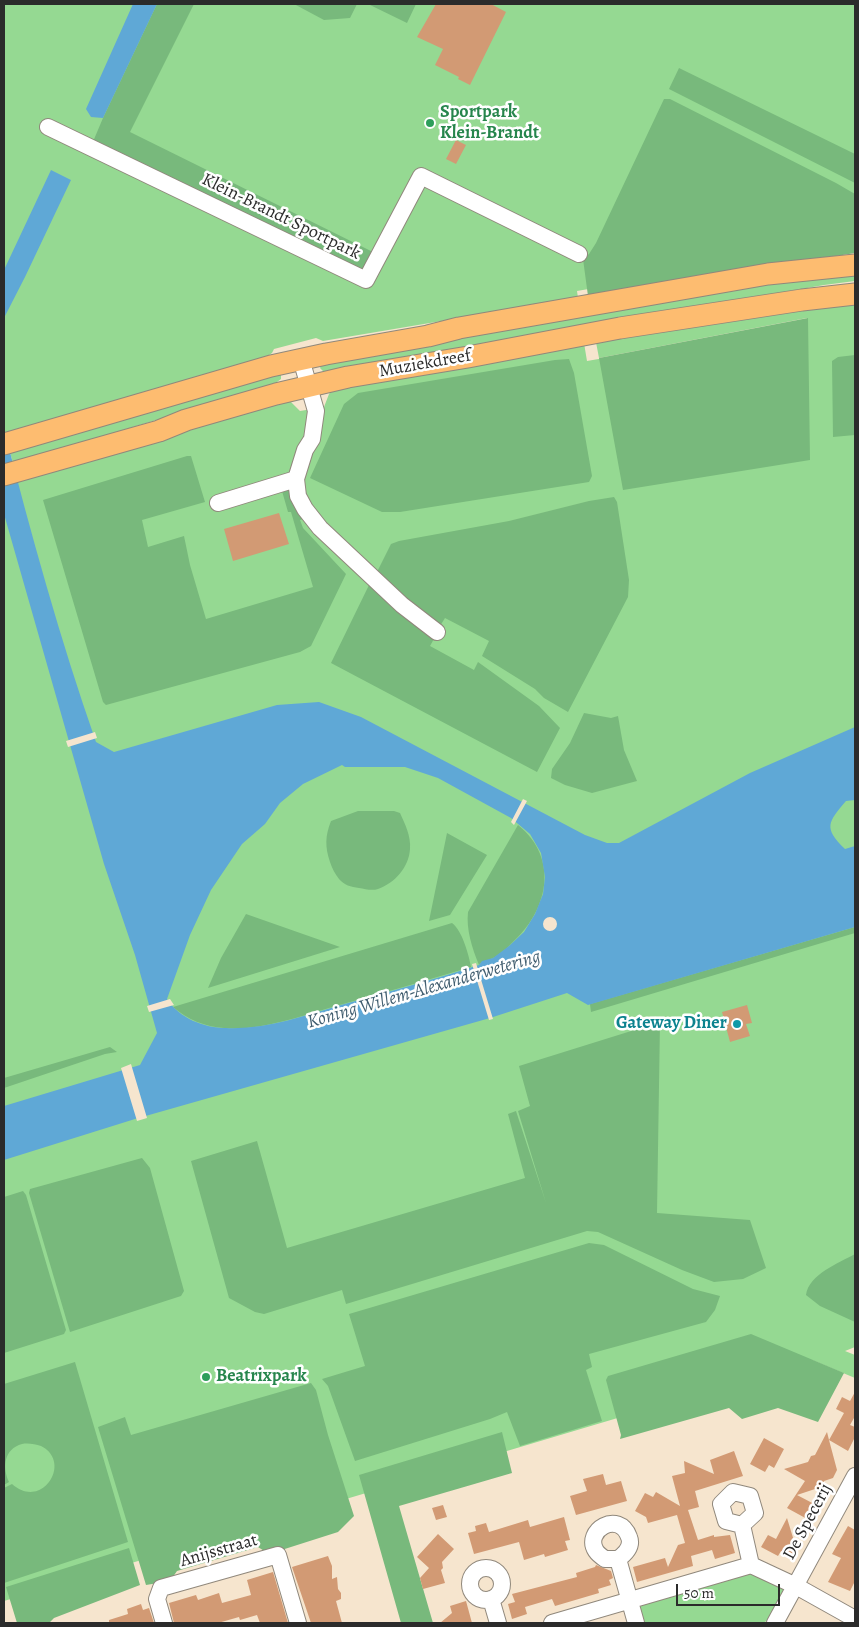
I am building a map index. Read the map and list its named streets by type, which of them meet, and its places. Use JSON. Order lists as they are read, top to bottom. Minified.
{"streets":{"main road":["Muziekdreef"],"street":["Klein-Brandt Sportpark","De Specerij","Anijsstraat"]},"water":["Koning Willem-Alexanderwetering"],"places":["Sportpark Klein-Brandt","Gateway Diner","Beatrixpark"],"scale_bar":"50 m"}
